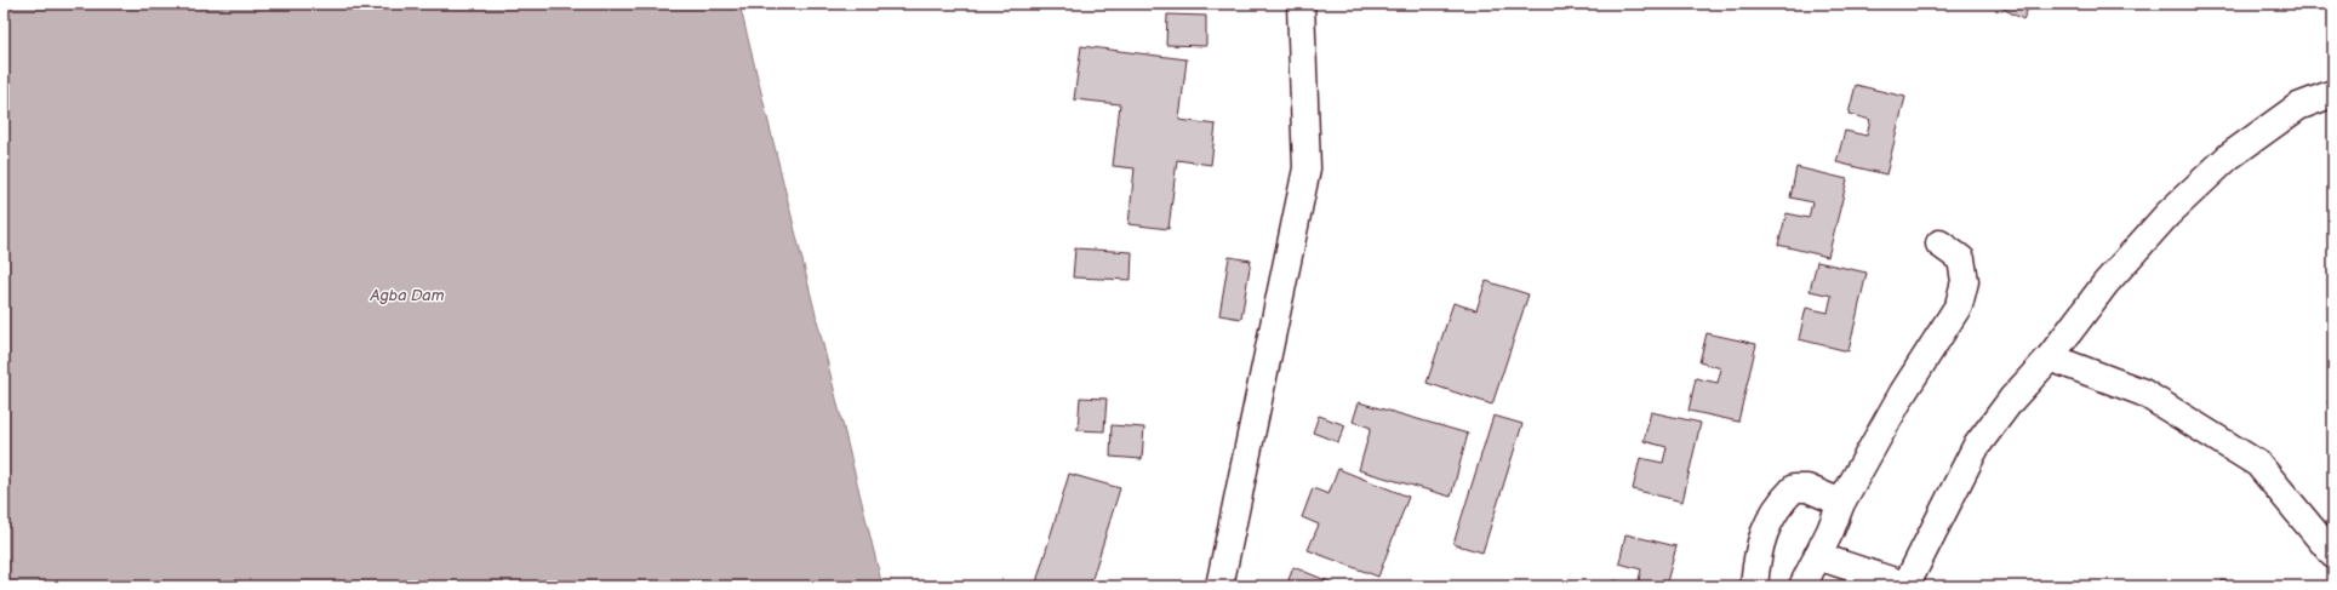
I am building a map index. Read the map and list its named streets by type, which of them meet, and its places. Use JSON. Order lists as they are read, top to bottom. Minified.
{"water":["Agba Dam"]}
